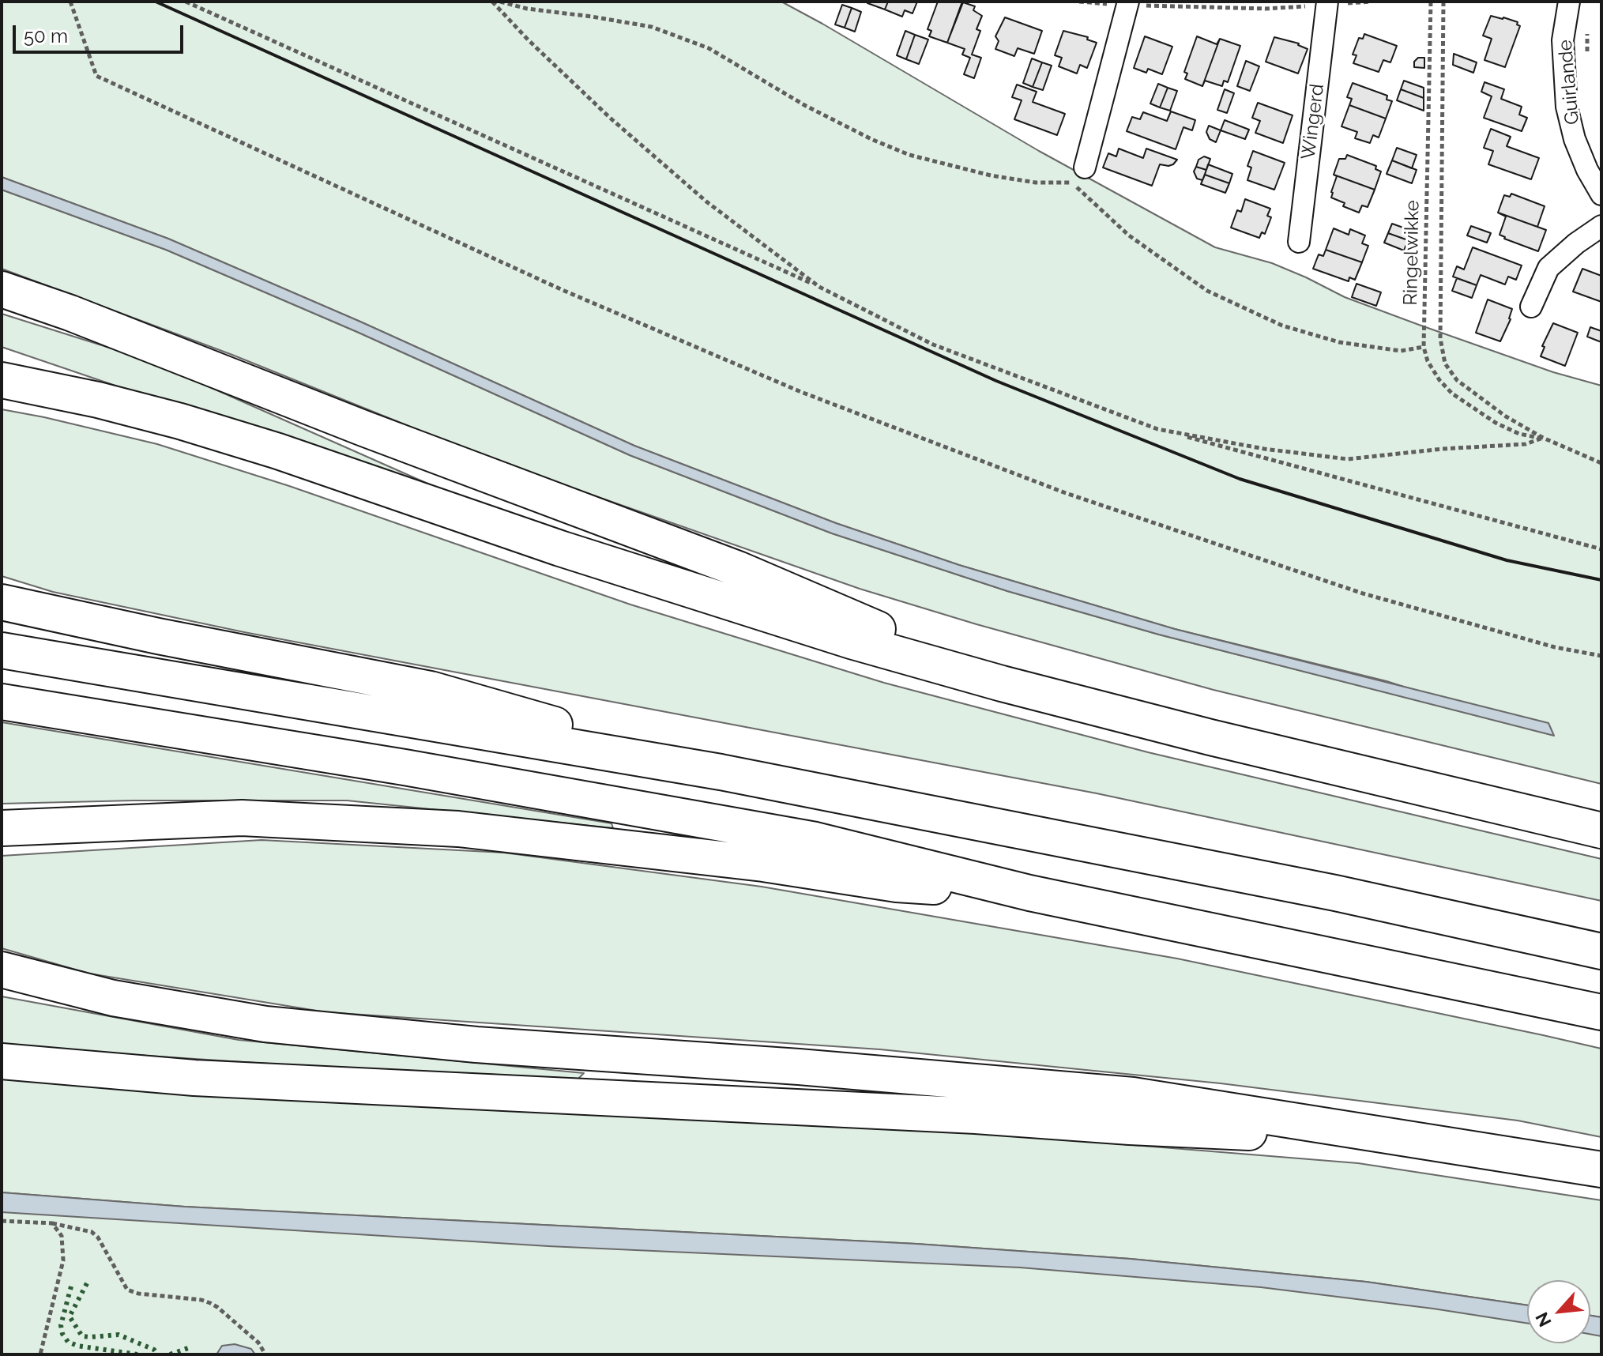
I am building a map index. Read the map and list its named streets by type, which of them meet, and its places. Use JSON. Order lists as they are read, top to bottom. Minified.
{"streets":{"street":["Guirlande","Wingerd"],"path":["Ringelwikke"]},"scale_bar":"50 m","north":"bottom left"}
